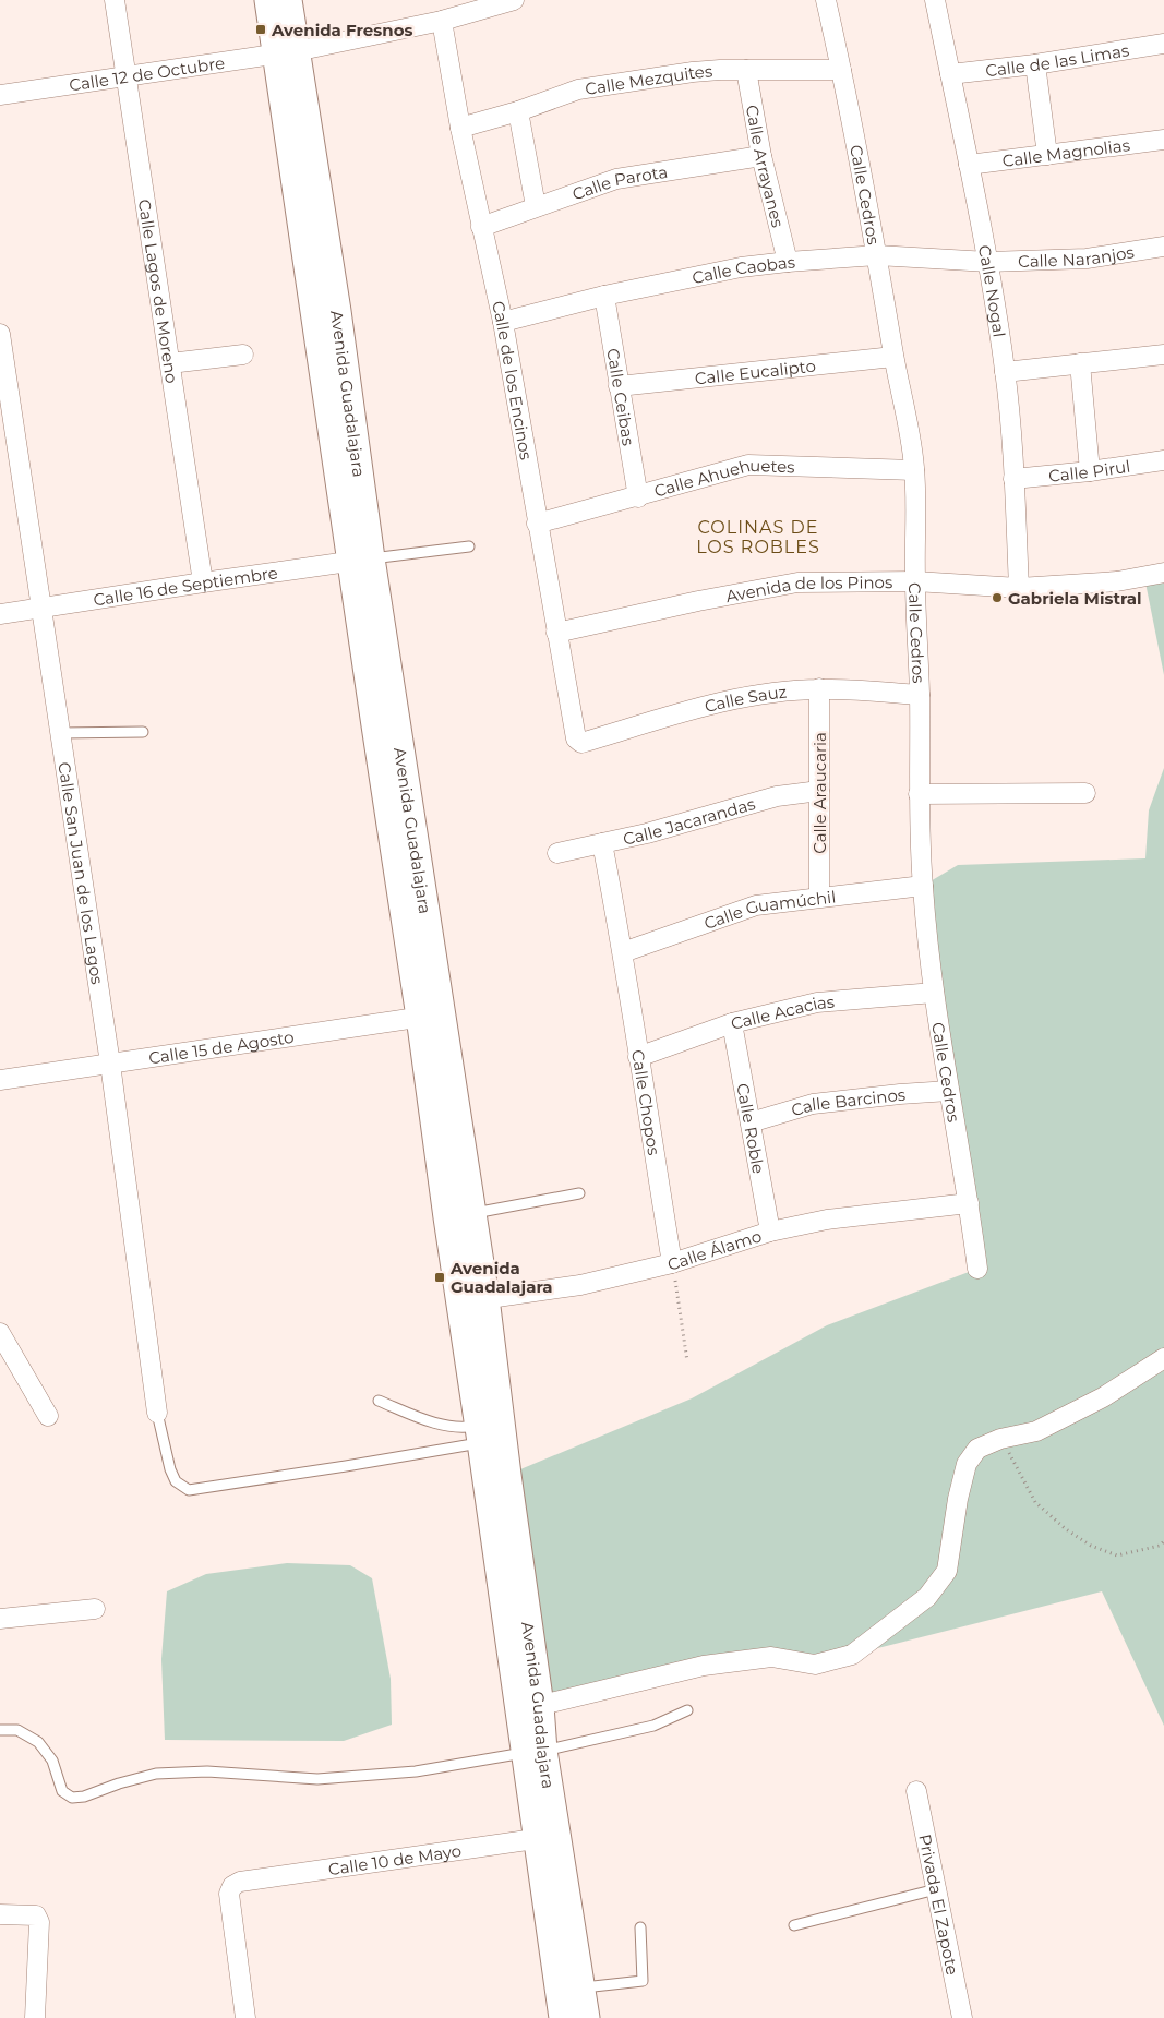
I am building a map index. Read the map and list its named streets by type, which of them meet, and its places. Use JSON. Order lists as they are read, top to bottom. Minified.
{"streets":{"street":["Calle de las Limas","Calle 12 de Octubre","Calle Mezquites","Calle Magnolias","Calle Arrayanes","Calle Parota","Calle Cedros","Calle Naranjos","Calle Caobas","Calle Lagos de Moreno","Calle Nogal","Calle Eucalipto","Calle de los Encinos","Avenida Guadalajara","Calle Ceibas","Calle Pirul","Calle Ahuehuetes","Calle 16 de Septiembre","Avenida de los Pinos","Calle Sauz","Calle Araucaria","Calle Jacarandas","Calle San Juan de los Lagos","Calle Guamúchil","Calle Acacias","Calle 15 de Agosto","Calle Chopos","Calle Barcinos","Calle Roble","Calle Álamo","Calle 10 de Mayo","Privada El Zapote"]},"crossings":[["Calle de las Limas","Calle Nogal"],["Calle 12 de Octubre","Calle Lagos de Moreno"],["Calle 12 de Octubre","Avenida Guadalajara"],["Calle Mezquites","Calle Arrayanes"],["Calle Mezquites","Calle Cedros"],["Calle Mezquites","Calle de los Encinos"],["Calle Magnolias","Calle Nogal"],["Calle Arrayanes","Calle Parota"],["Calle Arrayanes","Calle Caobas"],["Calle Parota","Calle de los Encinos"],["Calle Cedros","Calle Caobas"],["Calle Cedros","Calle Eucalipto"],["Calle Cedros","Calle Ahuehuetes"],["Calle Cedros","Avenida de los Pinos"],["Calle Cedros","Calle Sauz"],["Calle Cedros","Calle Guamúchil"],["Calle Cedros","Calle Acacias"],["Calle Cedros","Calle Barcinos"],["Calle Cedros","Calle Álamo"],["Calle Naranjos","Calle Caobas"],["Calle Naranjos","Calle Nogal"],["Calle Caobas","Calle Nogal"],["Calle Caobas","Calle de los Encinos"],["Calle Caobas","Calle Ceibas"],["Calle Lagos de Moreno","Calle 16 de Septiembre"],["Calle Nogal","Calle Pirul"],["Calle Nogal","Avenida de los Pinos"],["Calle Eucalipto","Calle Ceibas"],["Calle de los Encinos","Calle Ahuehuetes"],["Calle de los Encinos","Avenida de los Pinos"],["Calle de los Encinos","Calle Sauz"],["Avenida Guadalajara","Calle 16 de Septiembre"],["Avenida Guadalajara","Calle 15 de Agosto"],["Avenida Guadalajara","Calle Álamo"],["Avenida Guadalajara","Calle 10 de Mayo"],["Calle Ceibas","Calle Ahuehuetes"],["Calle 16 de Septiembre","Calle San Juan de los Lagos"],["Calle Sauz","Calle Araucaria"],["Calle Araucaria","Calle Jacarandas"],["Calle Araucaria","Calle Guamúchil"],["Calle Jacarandas","Calle Chopos"],["Calle San Juan de los Lagos","Calle 15 de Agosto"],["Calle Guamúchil","Calle Chopos"],["Calle Acacias","Calle Chopos"],["Calle Acacias","Calle Roble"],["Calle Chopos","Calle Álamo"],["Calle Barcinos","Calle Roble"],["Calle Roble","Calle Álamo"]],"districts":["COLINAS DE LOS ROBLES"],"places":{"transit":["Avenida Fresnos","Avenida Guadalajara"],"other":["Gabriela Mistral"]}}
